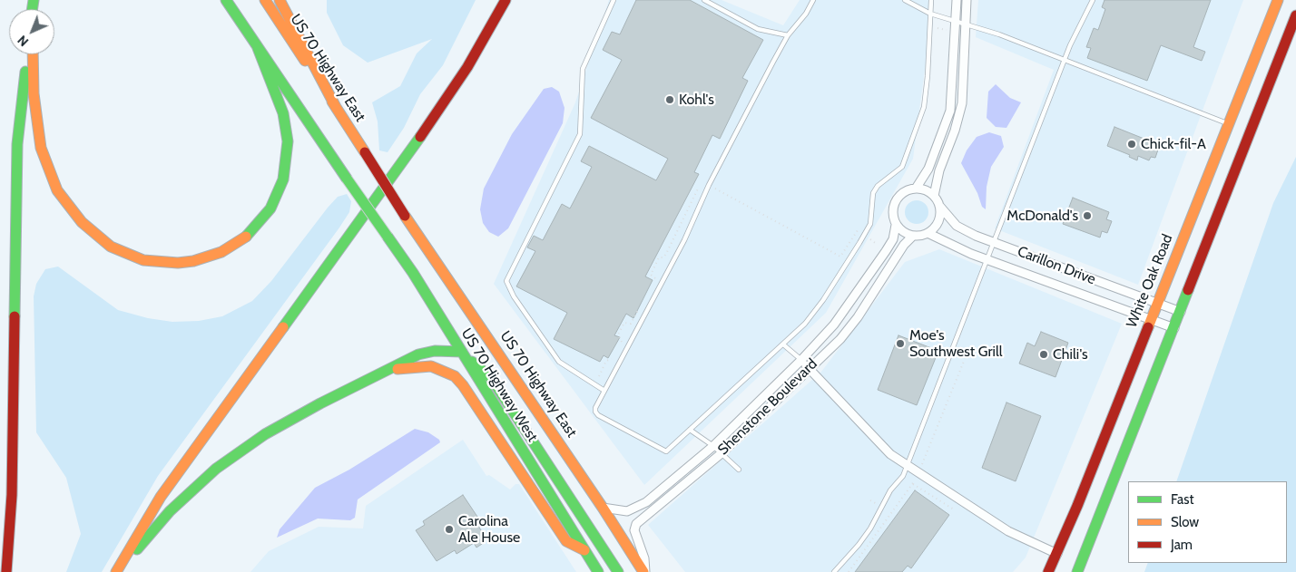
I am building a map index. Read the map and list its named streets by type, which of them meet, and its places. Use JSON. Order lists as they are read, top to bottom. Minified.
{"streets":{"main road":["US 70 Highway East","White Oak Road","US 70 Highway West"],"street":["Carillon Drive","Shenstone Boulevard"]},"crossings":[["US 70 Highway East","Shenstone Boulevard"],["Carillon Drive","White Oak Road"],["Carillon Drive","Shenstone Boulevard"]],"places":["Kohl's","Chick-fil-A","McDonald's","Moe's Southwest Grill","Chili's","Carolina Ale House"],"legend":["Fast","Slow","Jam"],"north":"bottom left"}
